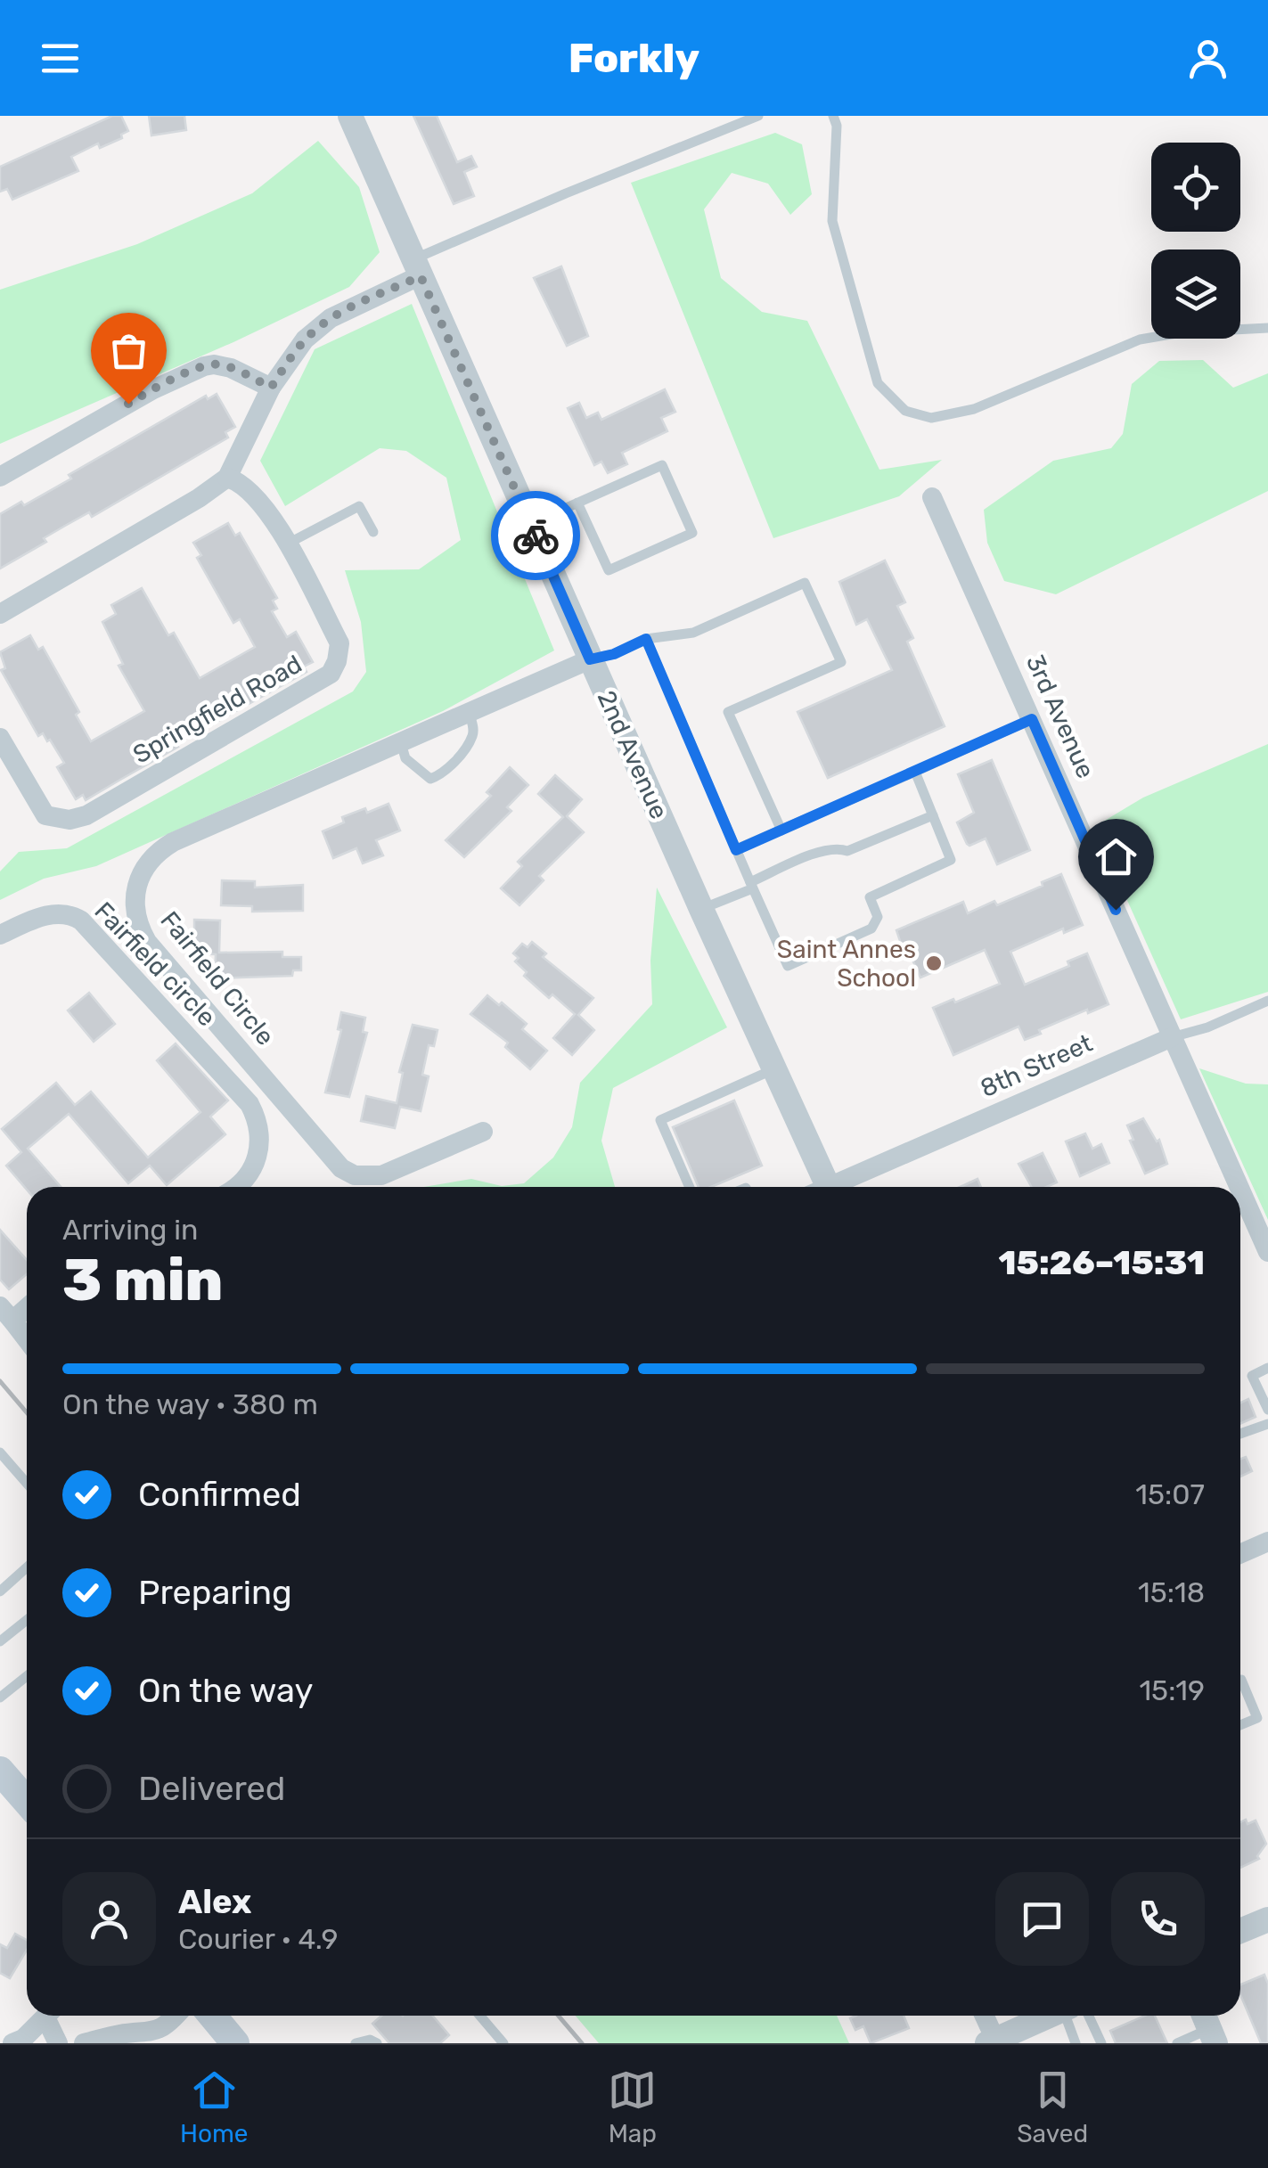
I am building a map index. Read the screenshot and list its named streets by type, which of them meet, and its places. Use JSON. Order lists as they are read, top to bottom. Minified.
{"streets":{"street":["Springfield Road","3rd Avenue","2nd Avenue","Fairfield circle","Fairfield Circle","8th Street"]},"crossings":[["3rd Avenue","8th Street"],["2nd Avenue","Fairfield Circle"]],"places":["Saint Annes School"],"page":{"header":"Forkly","heading":["3 min","Arriving in","15:26–15:31"],"panel":["Alex","Courier · 4.9"],"bar":"On the way · 380 m","list":[["Confirmed","15:07"],["Preparing","15:18"],["On the way","15:19"],"Delivered"],"tabs":["Home","Map","Saved"]}}
